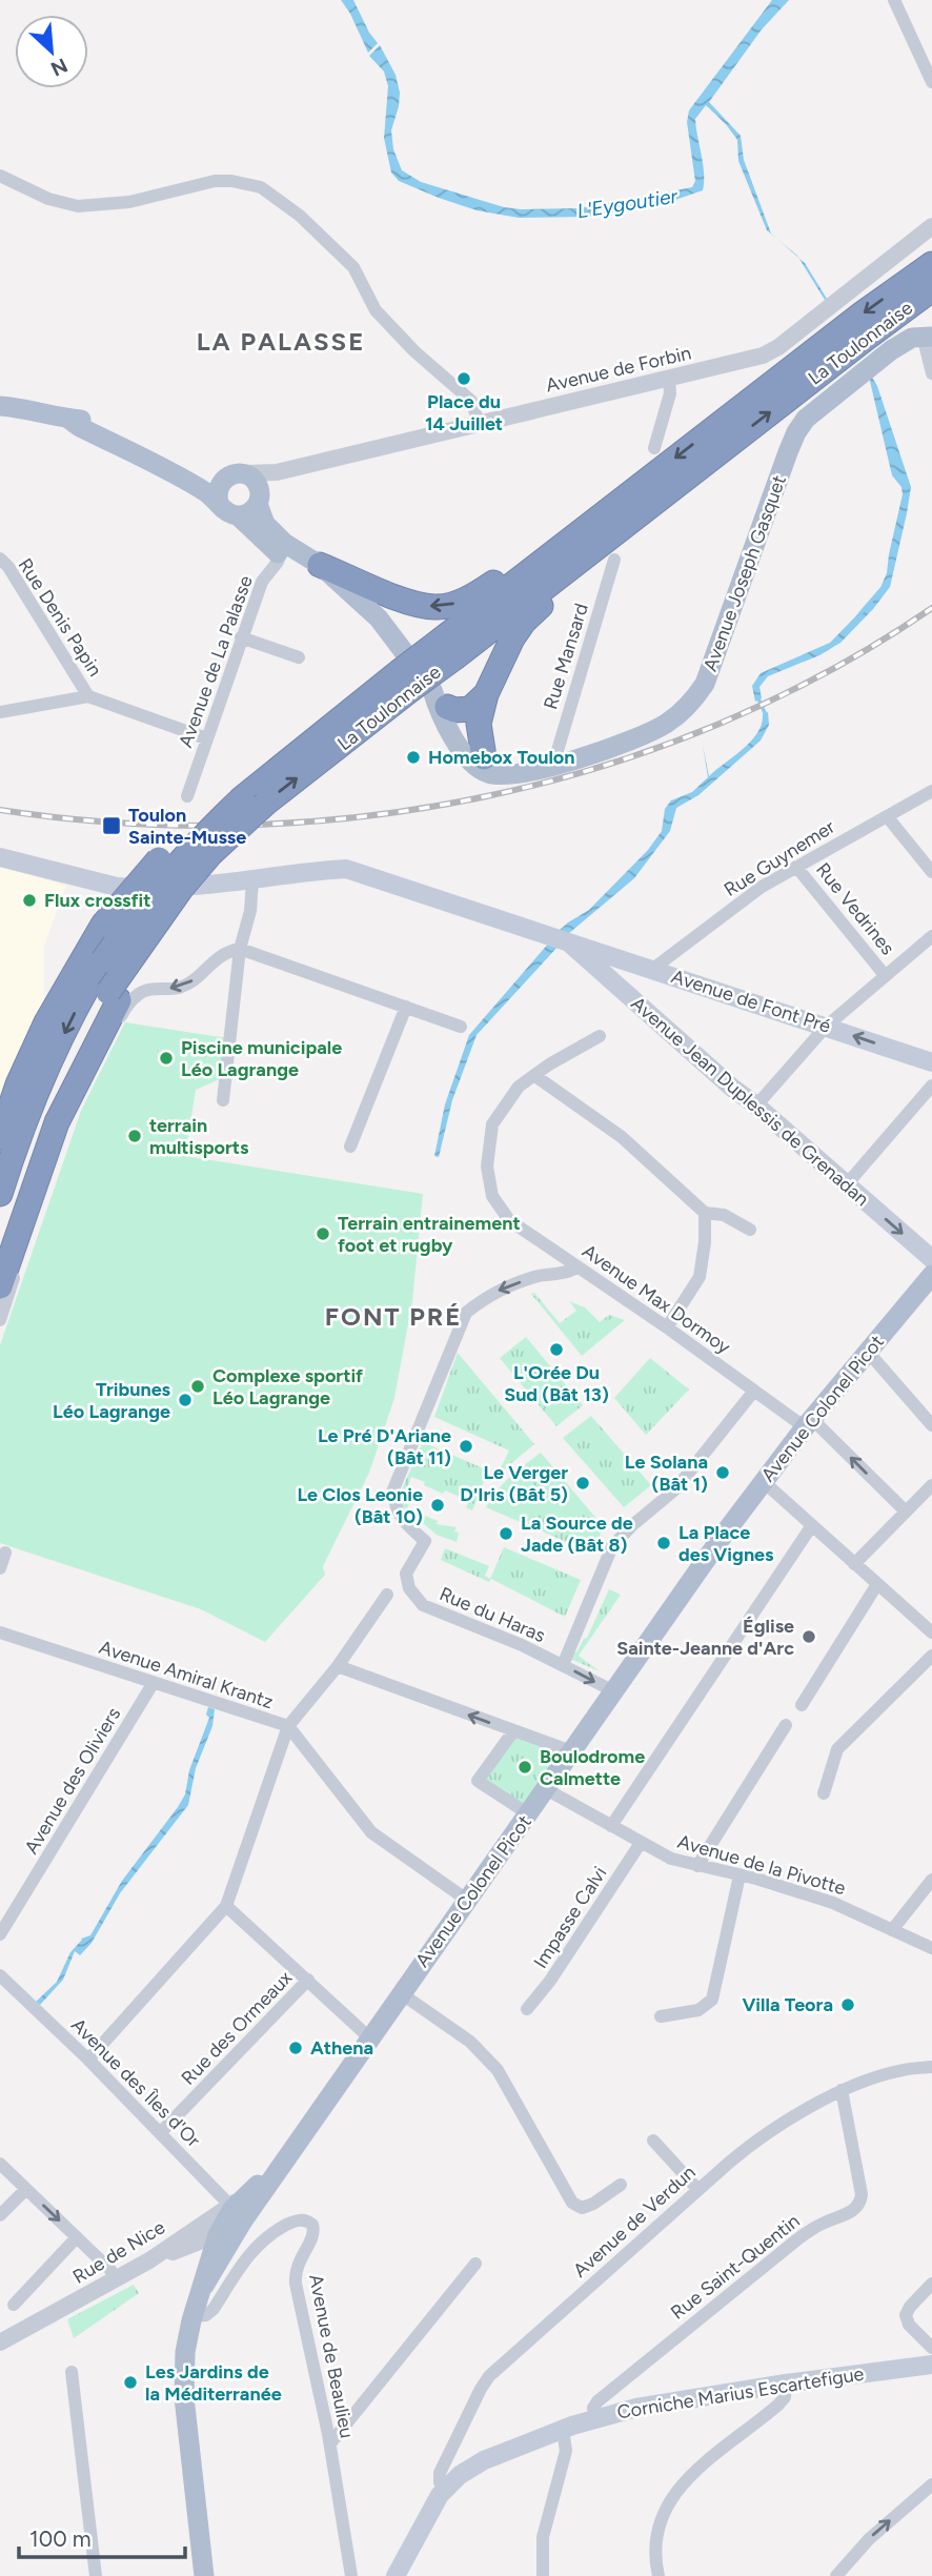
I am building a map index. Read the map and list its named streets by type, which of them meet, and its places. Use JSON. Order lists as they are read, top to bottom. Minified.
{"streets":{"highway":["La Toulonnaise"],"main road":["Avenue Joseph Gasquet","Avenue de Font Pré","Avenue Jean Duplessis de Grenadan","Avenue Colonel Picot","Corniche Marius Escartefigue"],"street":["Avenue de Forbin","Rue Denis Papin","Rue Mansard","Avenue de La Palasse","Rue Guynemer","Rue Vedrines","Avenue Max Dormoy","Rue du Haras","Avenue Amiral Krantz","Avenue des Oliviers","Avenue de la Pivotte","Impasse Calvi","Rue des Ormeaux","Avenue des Îles d'Or","Avenue de Verdun","Rue de Nice","Rue Saint-Quentin","Avenue de Beaulieu"]},"crossings":[["La Toulonnaise","Avenue Joseph Gasquet"],["Avenue de Forbin","Avenue Joseph Gasquet"],["Avenue Joseph Gasquet","Rue Mansard"],["Avenue Joseph Gasquet","Avenue de La Palasse"],["Rue Guynemer","Rue Vedrines"],["Rue Guynemer","Avenue de Font Pré"],["Avenue de Font Pré","Avenue Jean Duplessis de Grenadan"],["Avenue Max Dormoy","Avenue Colonel Picot"],["Avenue Max Dormoy","Rue du Haras"],["Avenue Colonel Picot","Rue du Haras"],["Avenue Colonel Picot","Avenue Amiral Krantz"],["Avenue Colonel Picot","Avenue de la Pivotte"],["Avenue Colonel Picot","Avenue des Îles d'Or"],["Avenue Colonel Picot","Rue de Nice"],["Avenue Colonel Picot","Avenue de Beaulieu"],["Avenue Amiral Krantz","Avenue des Oliviers"],["Avenue de la Pivotte","Impasse Calvi"],["Rue des Ormeaux","Avenue des Îles d'Or"],["Avenue des Îles d'Or","Rue de Nice"],["Avenue de Verdun","Rue Saint-Quentin"],["Avenue de Verdun","Corniche Marius Escartefigue"],["Rue Saint-Quentin","Corniche Marius Escartefigue"]],"districts":["LA PALASSE","FONT PRÉ"],"water":["L'Eygoutier"],"places":{"other":["Place du 14 Juillet","Homebox Toulon","Flux crossfit","Piscine municipale Léo Lagrange","terrain multisports","Terrain entrainement foot et rugby","L'Orée Du Sud (Bât 13)","Complexe sportif Léo Lagrange","Tribunes Léo Lagrange","Le Pré D'Ariane (Bât 11)","Le Solana (Bât 1)","Le Verger D'Iris (Bât 5)","Le Clos Leonie (Bât 10)","La Source de Jade (Bât 8)","La Place des Vignes","Église Sainte-Jeanne d'Arc","Boulodrome Calmette","Villa Teora","Athena","Les Jardins de la Méditerranée"],"transit":["Toulon Sainte-Musse"]},"scale_bar":"100 m","north":"bottom right"}
